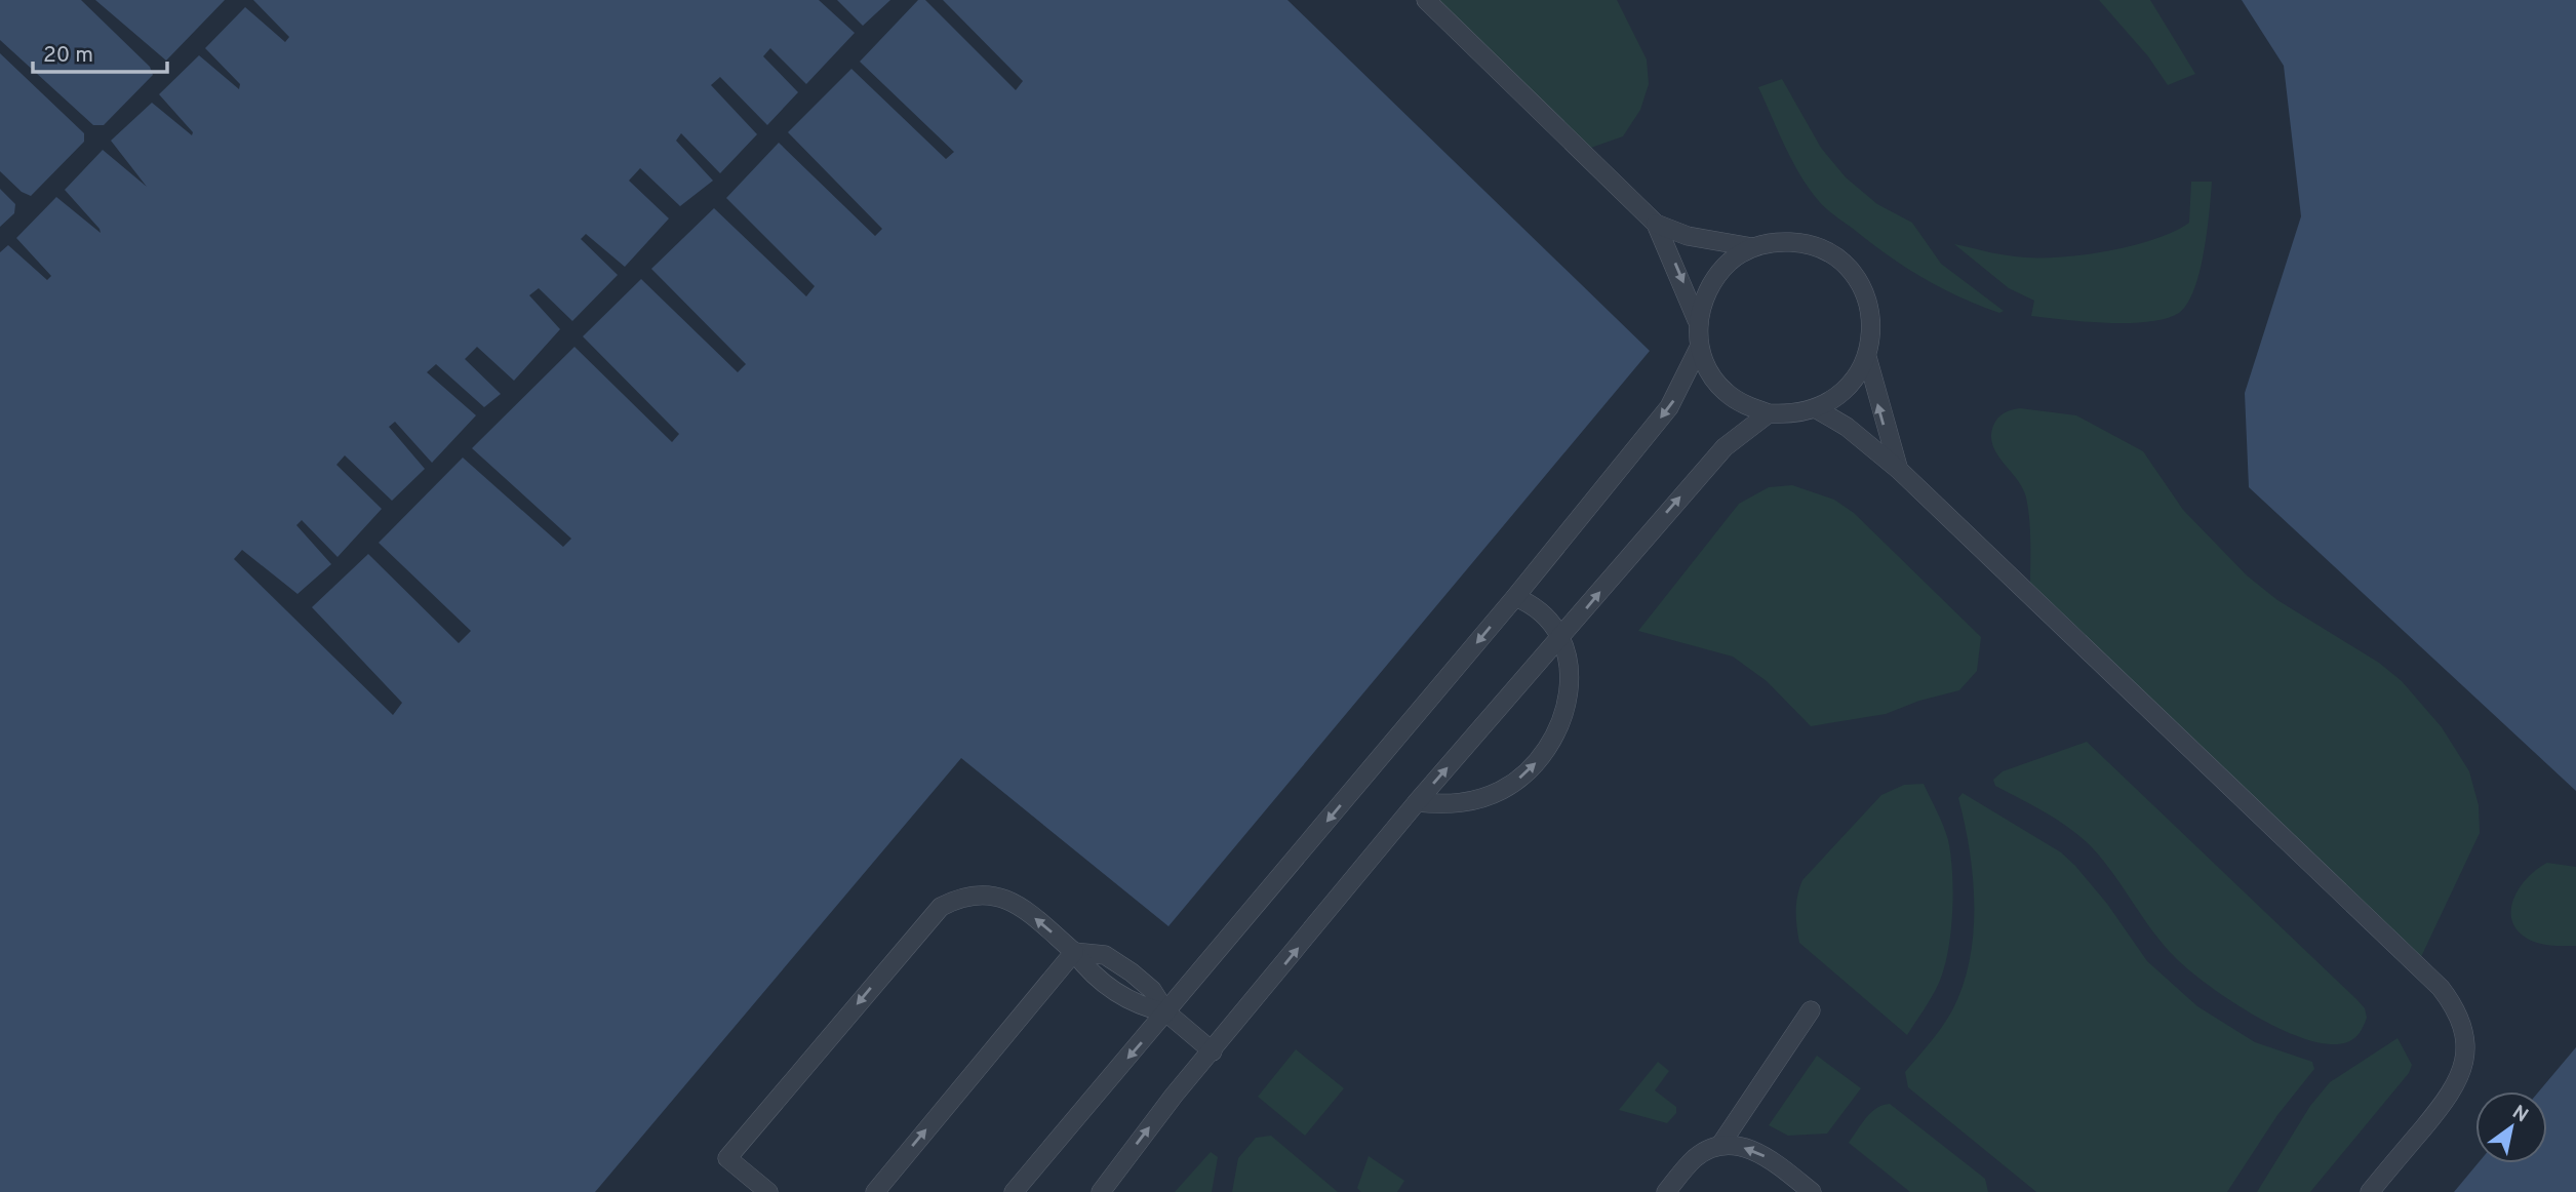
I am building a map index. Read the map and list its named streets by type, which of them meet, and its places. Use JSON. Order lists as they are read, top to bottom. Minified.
{"scale_bar":"20 m","north":"top right"}
